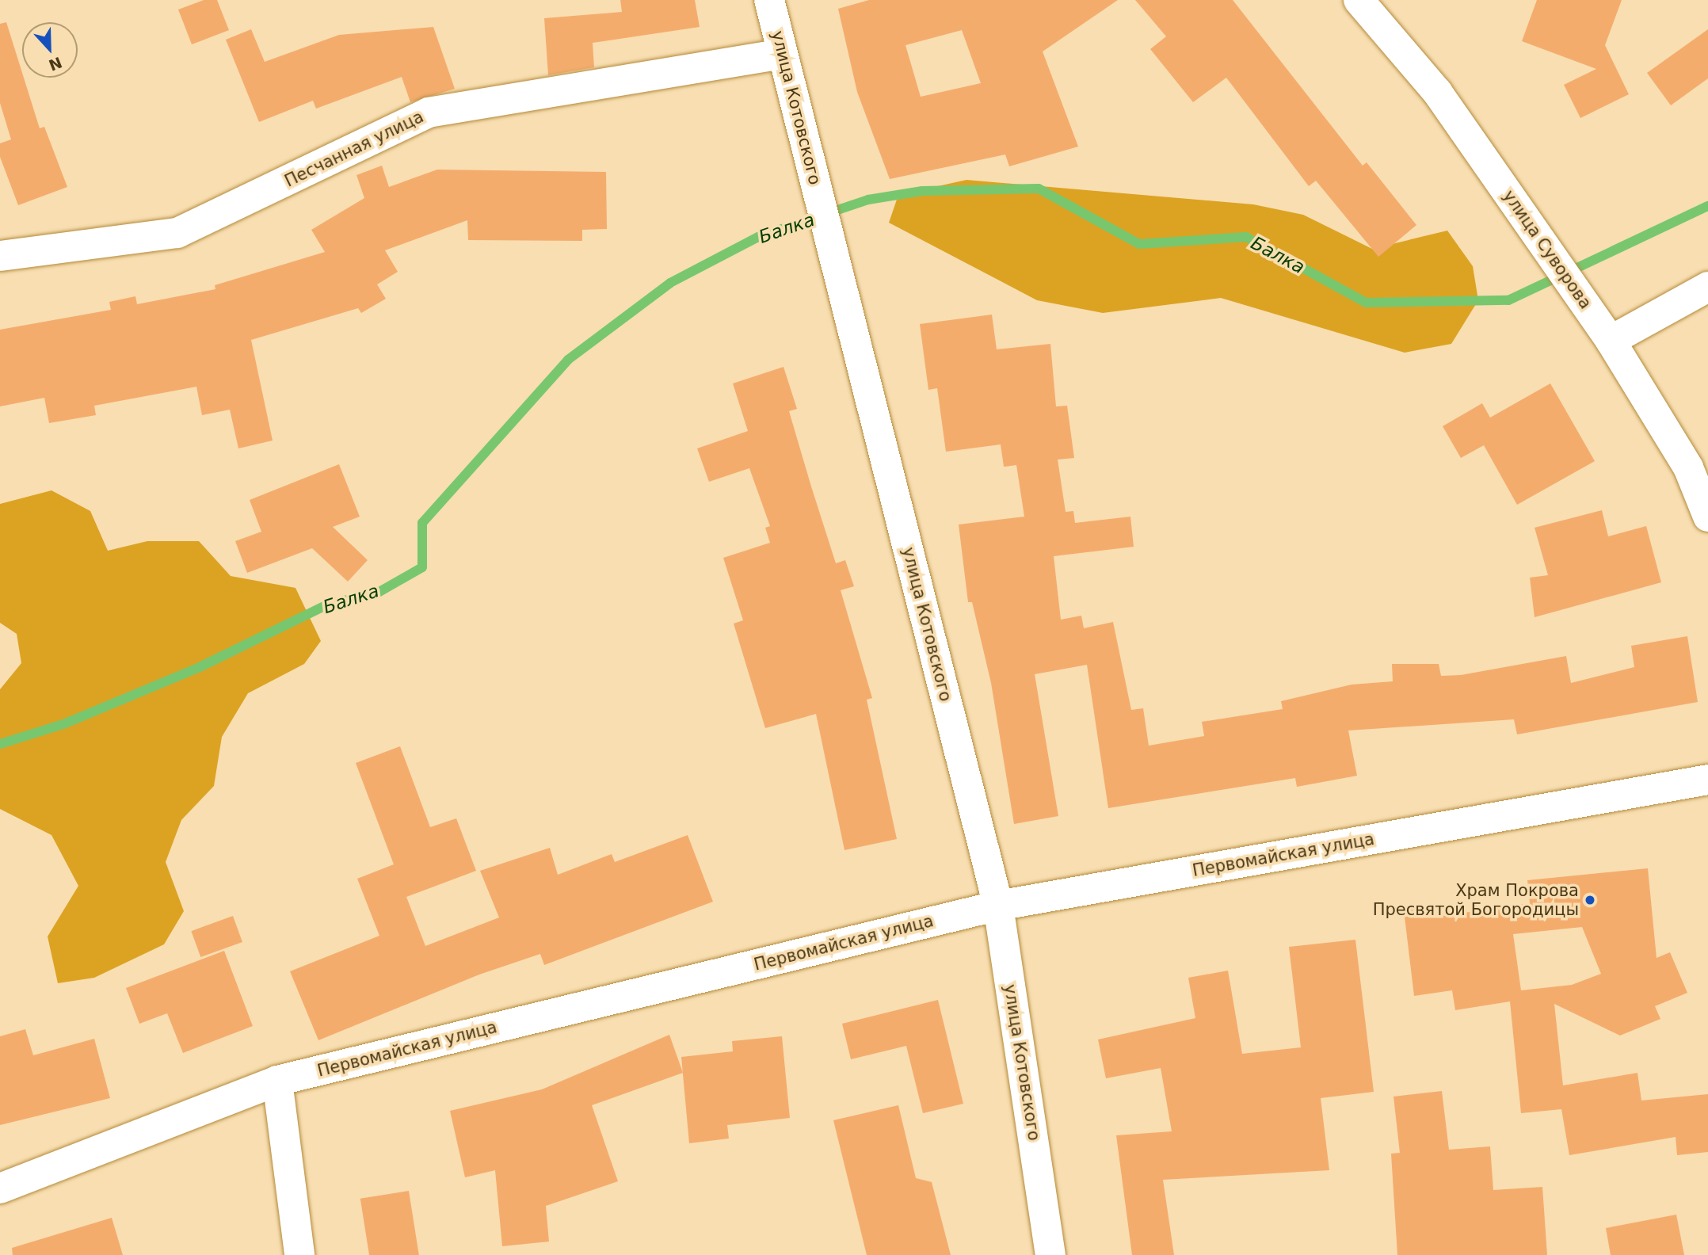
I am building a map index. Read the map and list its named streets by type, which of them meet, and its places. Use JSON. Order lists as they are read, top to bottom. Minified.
{"streets":{"street":["улица Котовского","Песчанная улица","улица Суворова","Первомайская улица"]},"crossings":[["улица Котовского","Песчанная улица"],["улица Котовского","Первомайская улица"]],"water":["Балка"],"places":["Храм Покрова Пресвятой Богородицы"],"north":"bottom"}
